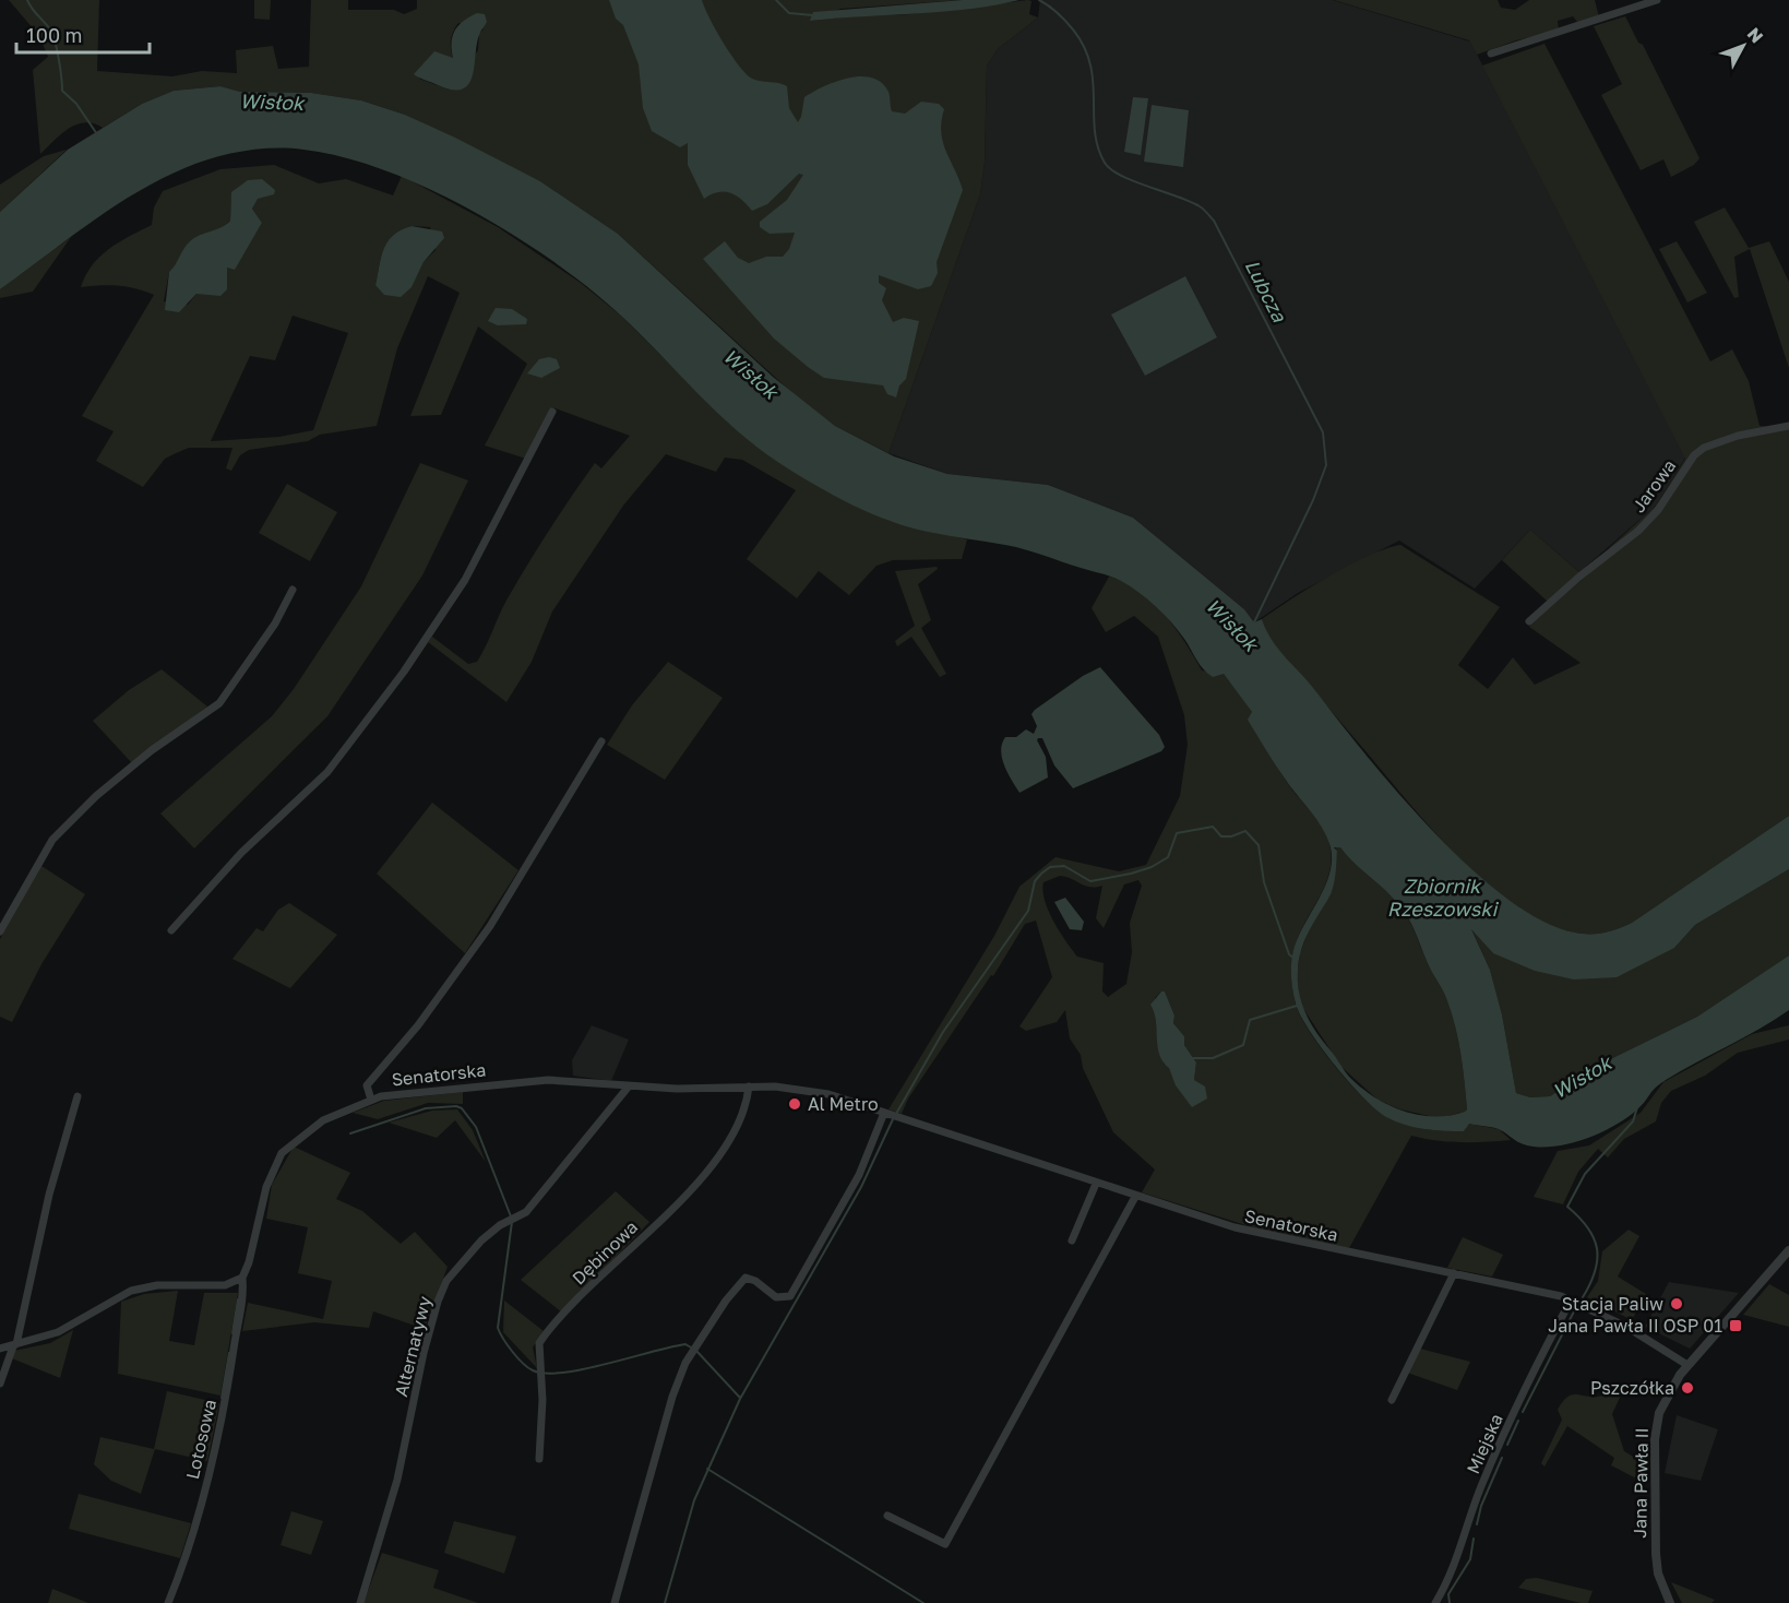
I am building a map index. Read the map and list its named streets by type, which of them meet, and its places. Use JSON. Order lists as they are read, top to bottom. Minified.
{"streets":{"street":["Jarowa","Senatorska","Dębinowa","Alternatywy","Lotosowa","Miejska","Jana Pawła II"]},"crossings":[["Senatorska","Dębinowa"],["Senatorska","Alternatywy"],["Senatorska","Lotosowa"],["Senatorska","Miejska"],["Senatorska","Jana Pawła II"]],"water":["Wisłok","Lubcza","Zbiornik Rzeszowski"],"places":{"other":["Al Metro","Stacja Paliw","Pszczółka"],"transit":["Jana Pawła II OSP 01"]},"scale_bar":"100 m","north":"top right"}
